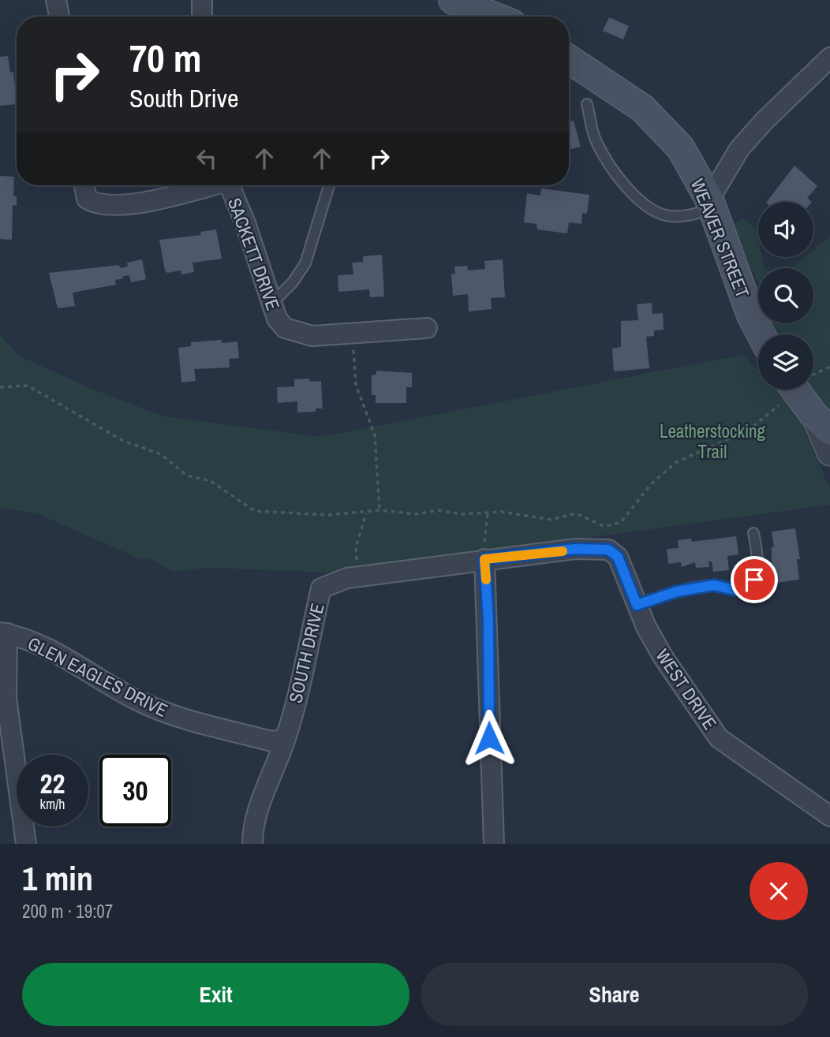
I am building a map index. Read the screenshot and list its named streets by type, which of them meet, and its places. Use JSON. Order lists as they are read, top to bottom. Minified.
{"streets":{"main road":["WEAVER STREET"],"street":["SACKETT DRIVE","SOUTH DRIVE","GLEN EAGLES DRIVE","WEST DRIVE"]},"crossings":[["SOUTH DRIVE","GLEN EAGLES DRIVE"],["SOUTH DRIVE","WEST DRIVE"]],"parks":["Leatherstocking Trail"],"page":{"turn":["70 m","South Drive"],"speed":"22 km/h","limit":"30","heading":["1 min","200 m · 19:07"],"buttons":["Exit","Share"]}}
